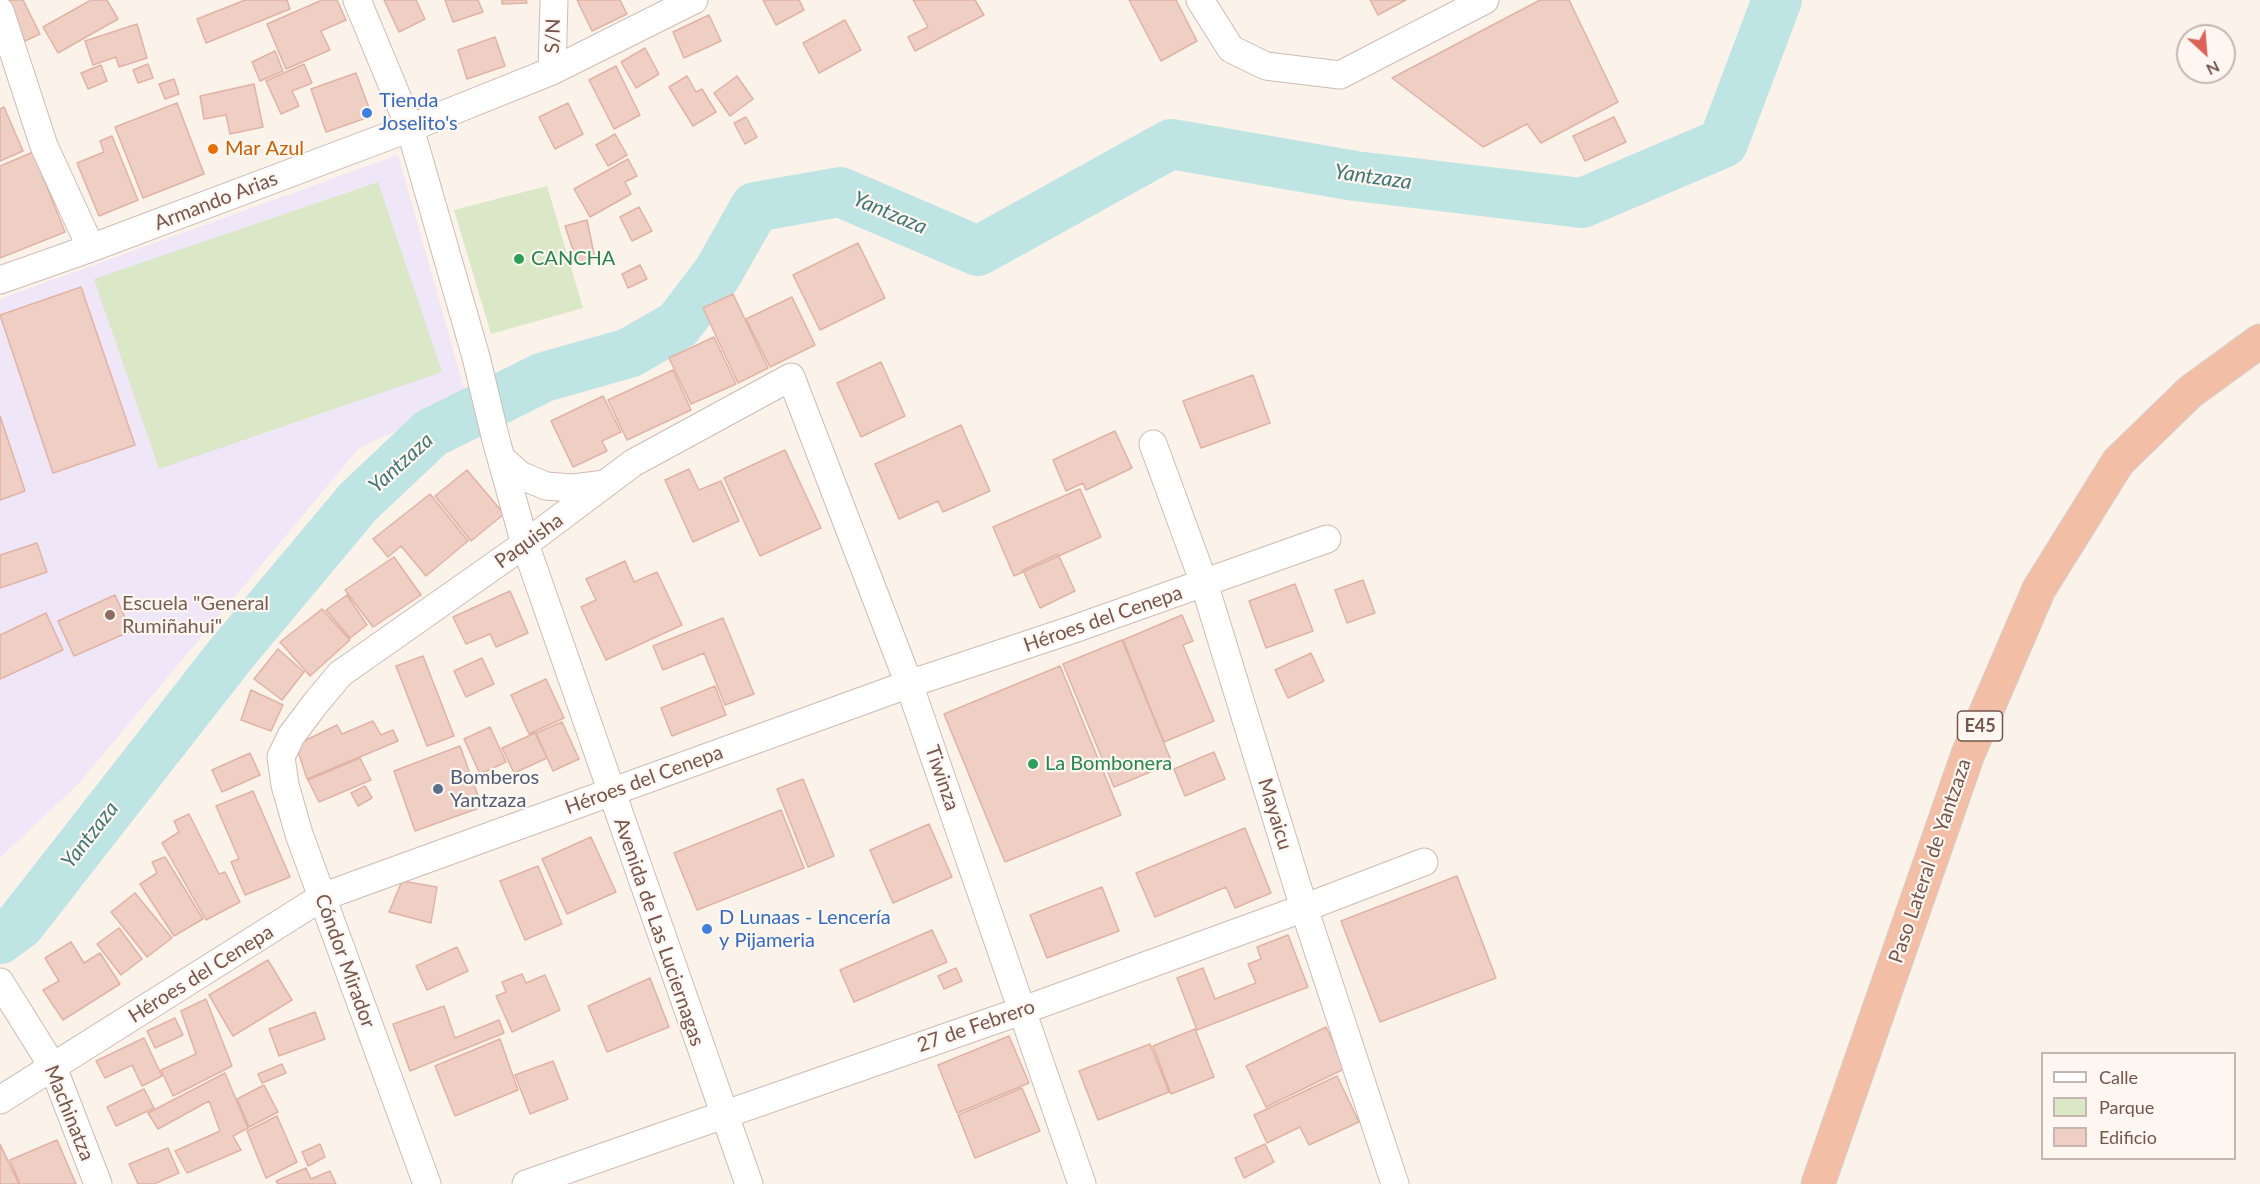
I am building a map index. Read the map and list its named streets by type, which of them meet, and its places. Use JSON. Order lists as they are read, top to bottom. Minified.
{"streets":{"highway":["E45","Paso Lateral de Yantzaza"],"street":["S/N","Armando Arias","Paquisha","Héroes del Cenepa","Tiwinza","Mayaicu","Avenida de Las Luciernagas","Cóndor Mirador","27 de Febrero","Machinatza"]},"crossings":[["S/N","Armando Arias"],["Armando Arias","Avenida de Las Luciernagas"],["Paquisha","Tiwinza"],["Paquisha","Avenida de Las Luciernagas"],["Paquisha","Cóndor Mirador"],["Héroes del Cenepa","Tiwinza"],["Héroes del Cenepa","Mayaicu"],["Héroes del Cenepa","Avenida de Las Luciernagas"],["Héroes del Cenepa","Cóndor Mirador"],["Héroes del Cenepa","Machinatza"],["Tiwinza","27 de Febrero"],["Mayaicu","27 de Febrero"],["Avenida de Las Luciernagas","27 de Febrero"]],"water":["Yantzaza"],"places":["Tienda Joselito's","Mar Azul","CANCHA","Escuela \"General Rumiñahui\"","La Bombonera","Bomberos Yantzaza","D Lunaas - Lencería y Pijameria"],"legend":["Calle","Parque","Edificio"],"north":"bottom right"}
